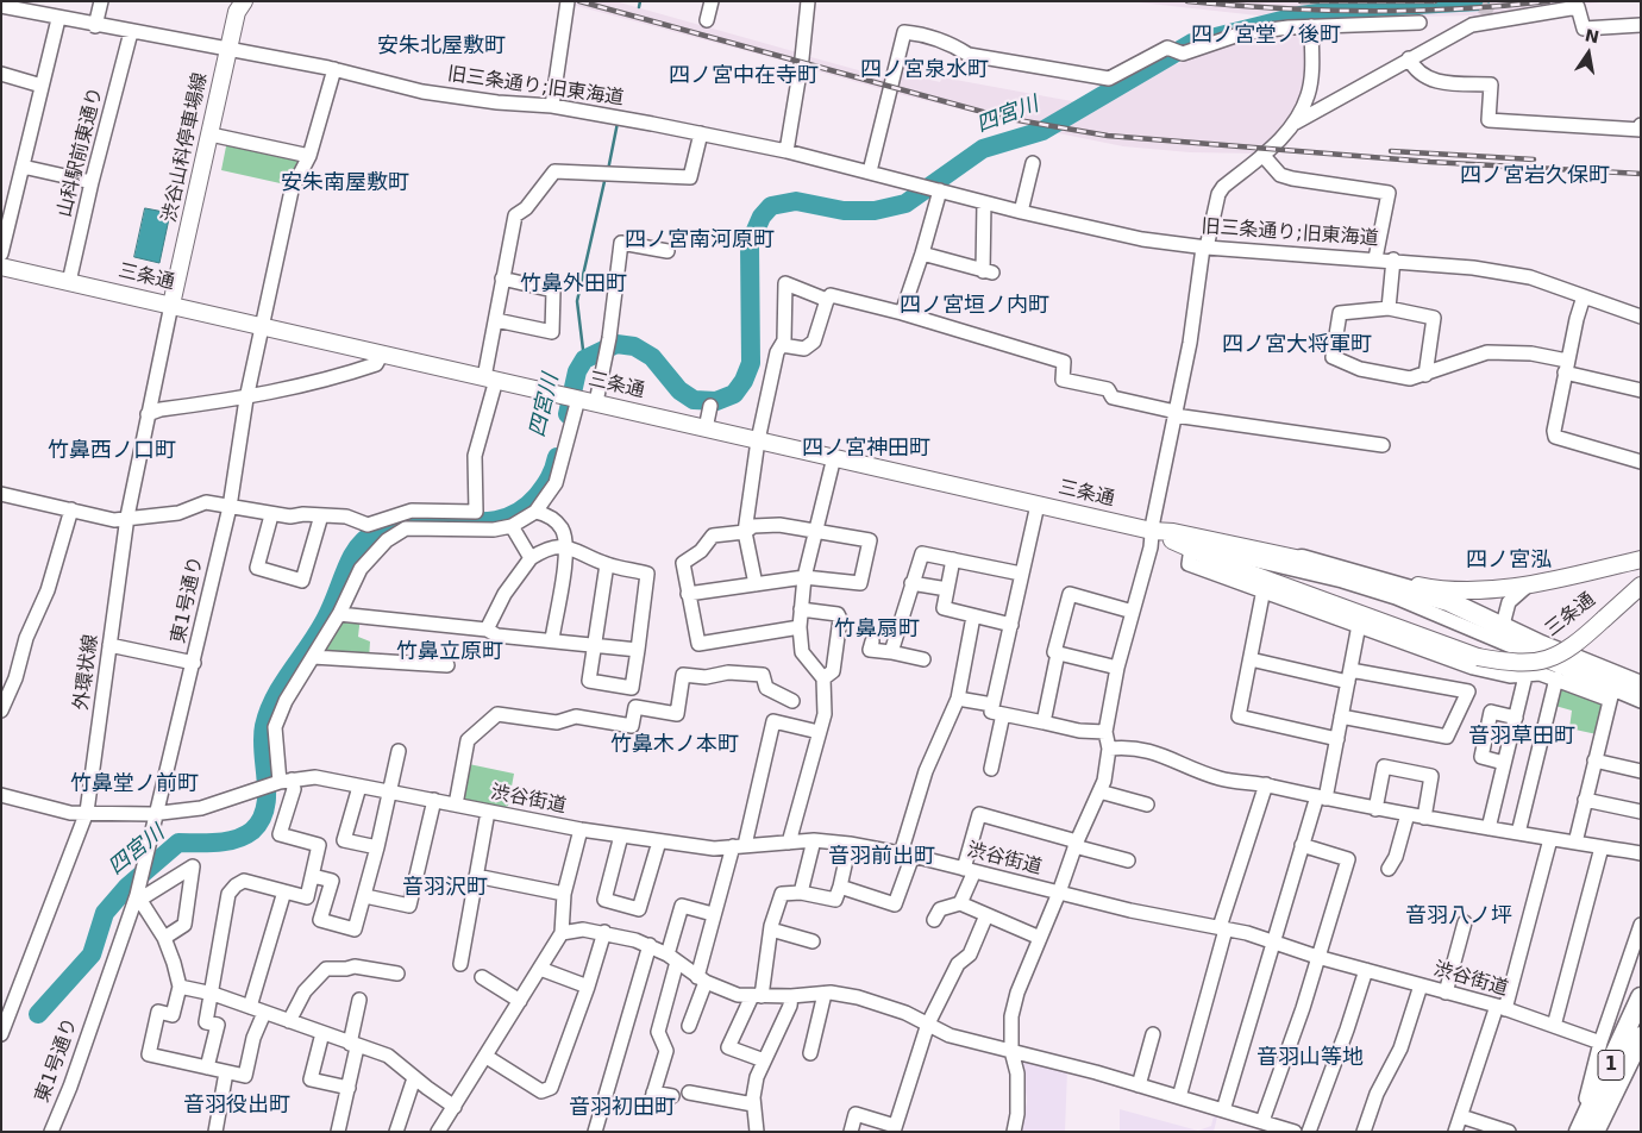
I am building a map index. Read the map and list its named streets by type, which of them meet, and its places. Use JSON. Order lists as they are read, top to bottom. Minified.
{"streets":{"highway":["1"],"main road":["渋谷山科停車場線","三条通"],"street":["旧三条通り;旧東海道","山科駅前東通り","東1号通り","外環状線","渋谷街道"]},"crossings":[["旧三条通り;旧東海道","渋谷山科停車場線"],["旧三条通り;旧東海道","山科駅前東通り"],["旧三条通り;旧東海道","東1号通り"],["渋谷山科停車場線","三条通"],["渋谷山科停車場線","外環状線"],["山科駅前東通り","三条通"],["三条通","東1号通り"],["三条通","外環状線"],["東1号通り","渋谷街道"],["外環状線","渋谷街道"]],"districts":["四ノ宮堂ノ後町","安朱北屋敷町","四ノ宮泉水町","四ノ宮中在寺町","四ノ宮岩久保町","安朱南屋敷町","四ノ宮南河原町","竹鼻外田町","四ノ宮垣ノ内町","四ノ宮大将軍町","四ノ宮神田町","竹鼻西ノ口町","四ノ宮泓","竹鼻扇町","竹鼻立原町","音羽草田町","竹鼻木ノ本町","竹鼻堂ノ前町","音羽前出町","音羽沢町","音羽八ノ坪","音羽山等地","音羽役出町","音羽初田町"],"water":["四宮川"],"north":"top"}
